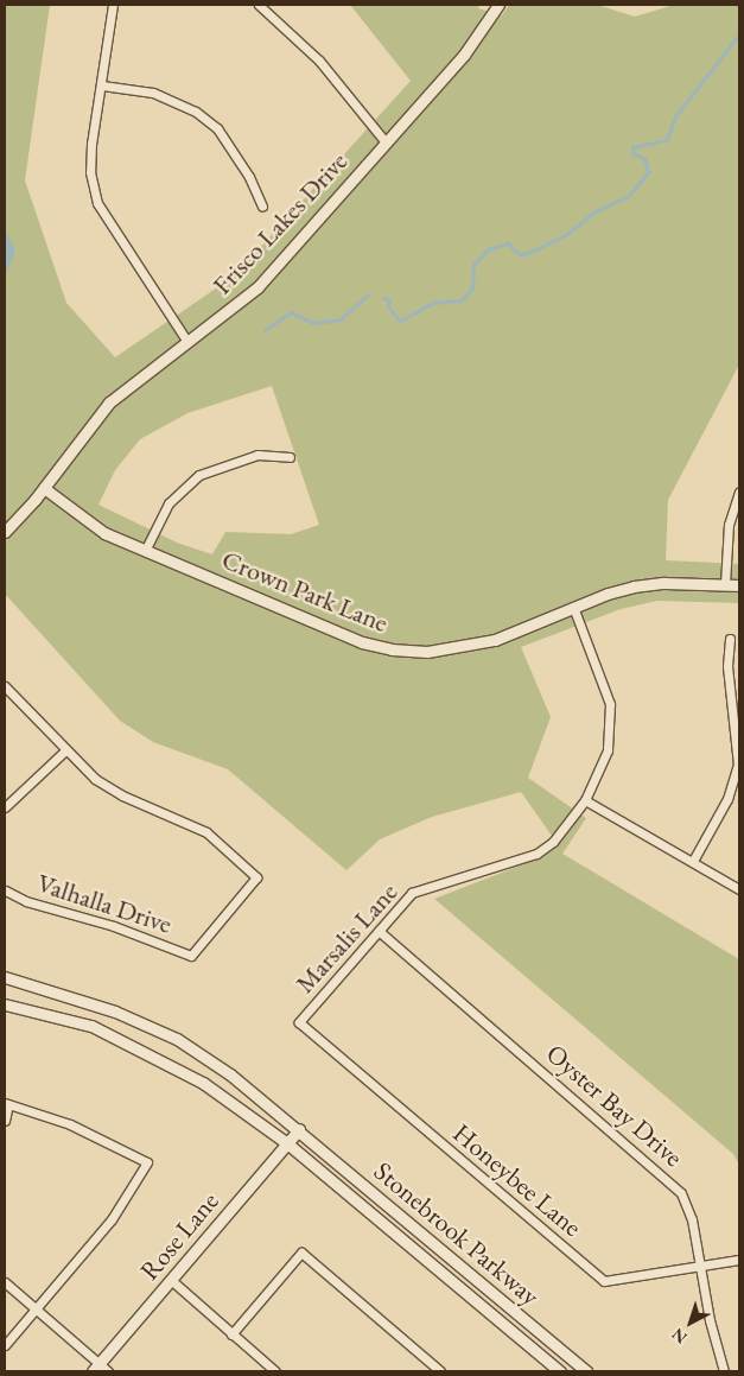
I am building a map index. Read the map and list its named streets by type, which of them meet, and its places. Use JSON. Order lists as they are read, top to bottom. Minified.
{"streets":{"street":["Frisco Lakes Drive","Crown Park Lane","Valhalla Drive","Marsalis Lane","Oyster Bay Drive","Honeybee Lane","Stonebrook Parkway","Rose Lane"]},"crossings":[["Frisco Lakes Drive","Crown Park Lane"],["Crown Park Lane","Marsalis Lane"],["Marsalis Lane","Oyster Bay Drive"],["Marsalis Lane","Honeybee Lane"],["Oyster Bay Drive","Honeybee Lane"],["Stonebrook Parkway","Rose Lane"]],"north":"bottom left"}
